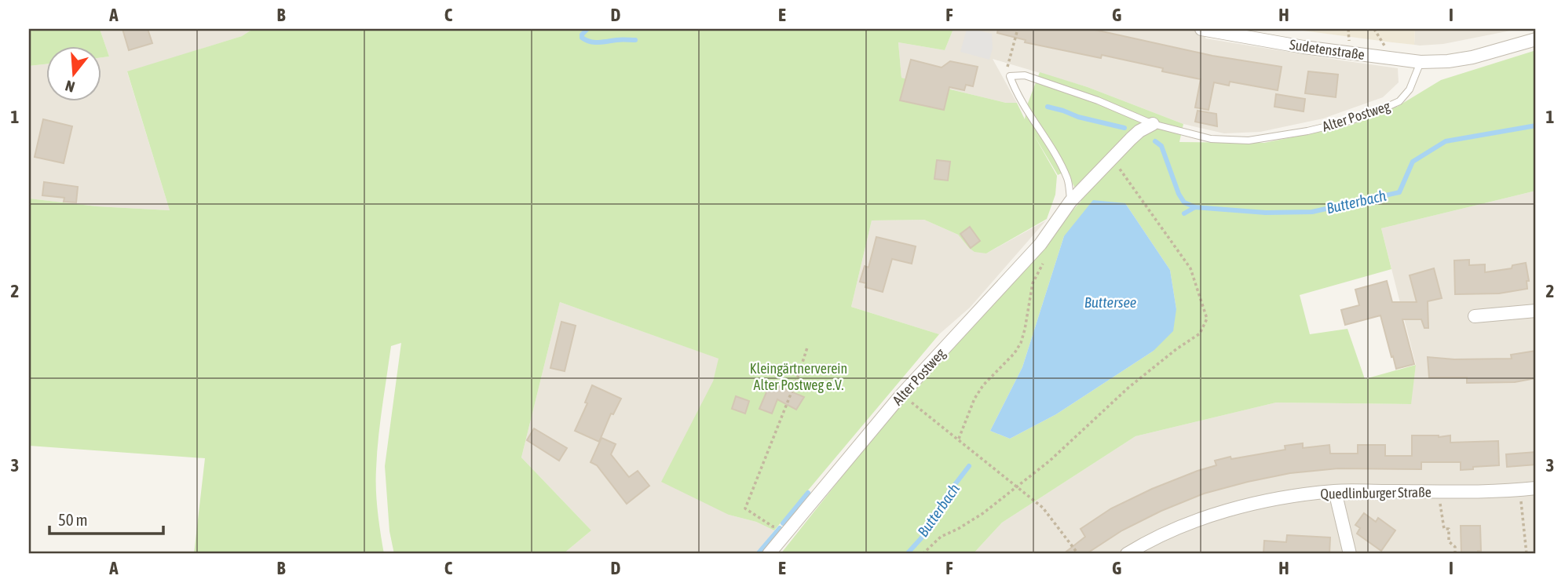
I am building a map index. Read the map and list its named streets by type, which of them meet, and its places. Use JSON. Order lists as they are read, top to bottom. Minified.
{"streets":{"street":["Sudetenstraße","Alter Postweg","Quedlinburger Straße"]},"crossings":[["Sudetenstraße","Alter Postweg"]],"water":["Butterbach","Buttersee"],"parks":["Kleingärtnerverein Alter Postweg e.V."],"scale_bar":"50 m","north":"bottom","grid":{"columns":["A","B","C","D","E","F","G","H","I"],"rows":["1","2","3"]}}
